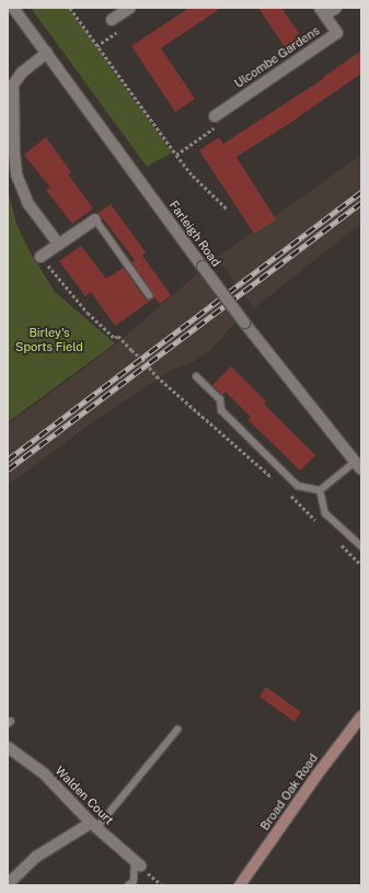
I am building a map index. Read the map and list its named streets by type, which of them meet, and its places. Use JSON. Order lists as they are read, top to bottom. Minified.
{"streets":{"street":["Ulcombe Gardens","Farleigh Road","Broad Oak Road","Walden Court"]},"parks":["Birley's Sports Field"]}
